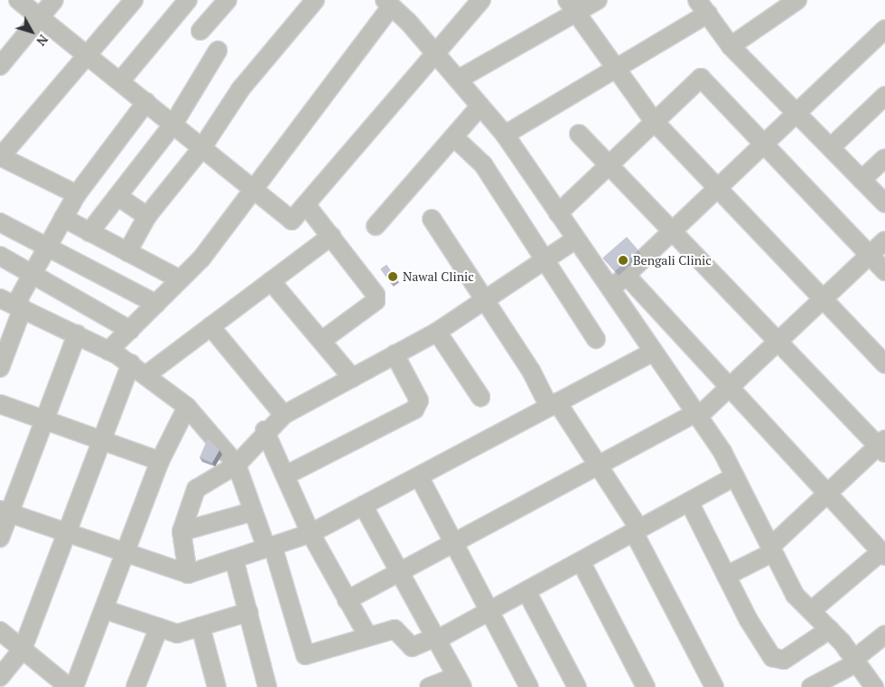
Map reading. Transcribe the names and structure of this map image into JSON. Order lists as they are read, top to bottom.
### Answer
{
  "places": ["Bengali Clinic", "Nawal Clinic"],
  "north": "bottom right"
}
